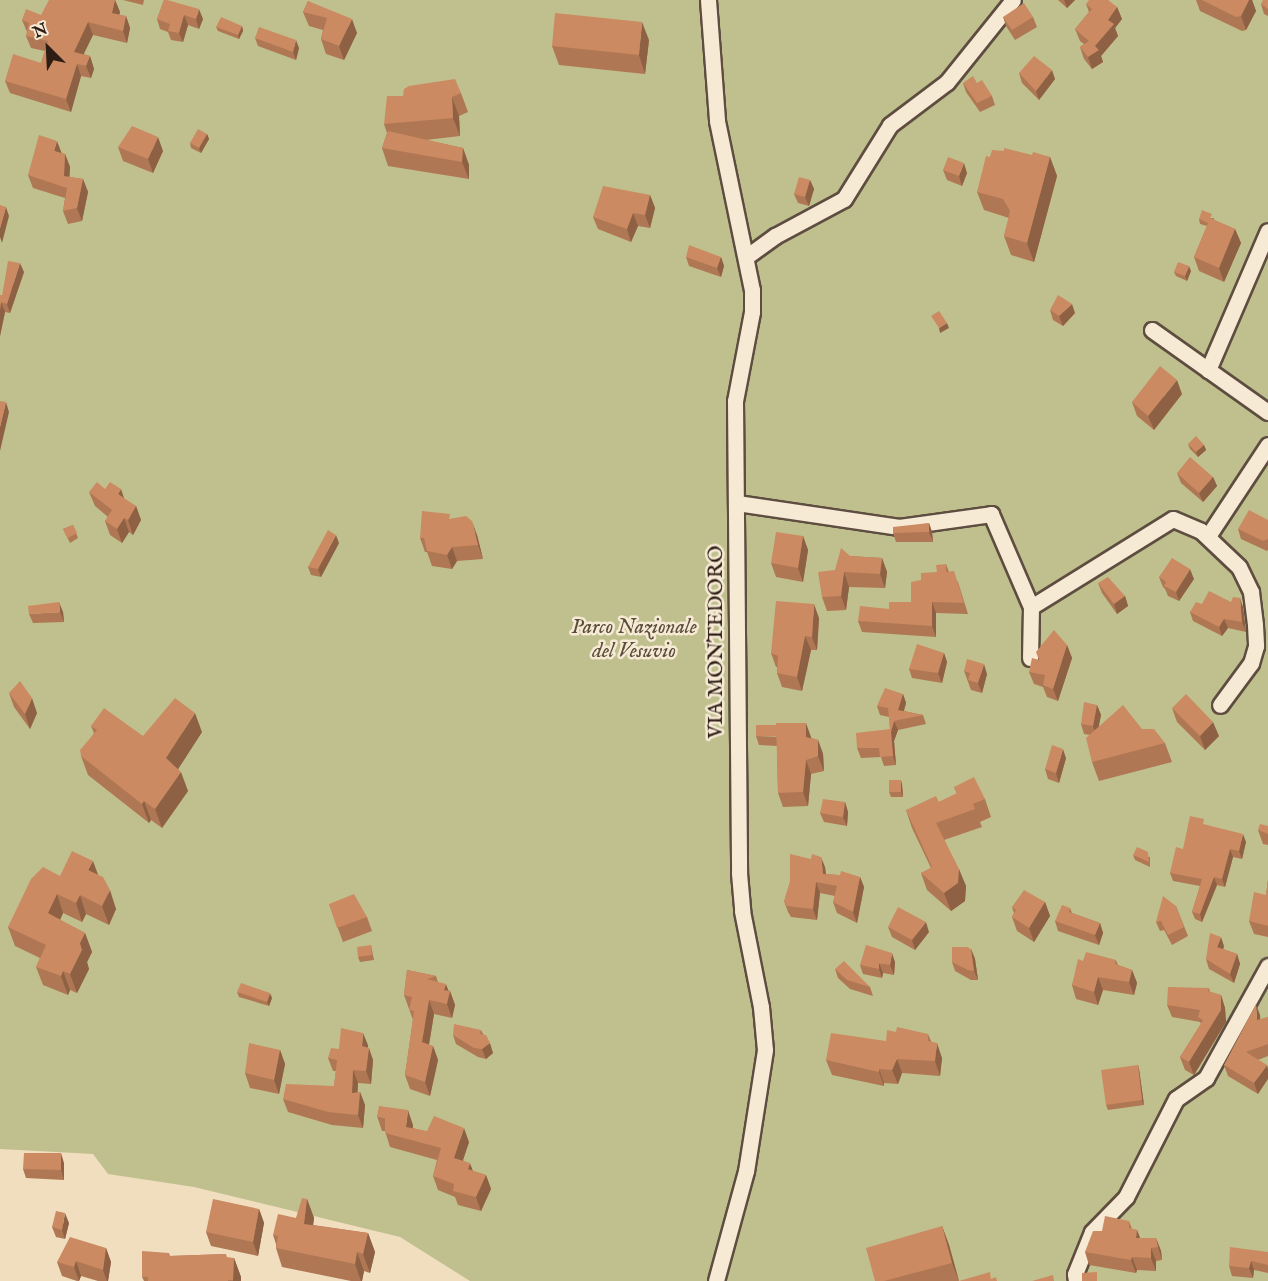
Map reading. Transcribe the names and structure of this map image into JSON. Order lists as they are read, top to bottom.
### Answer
{
  "streets": {
    "street": ["VIA MONTEDORO"]
  },
  "parks": ["Parco Nazionale del Vesuvio"],
  "north": "top left"
}
